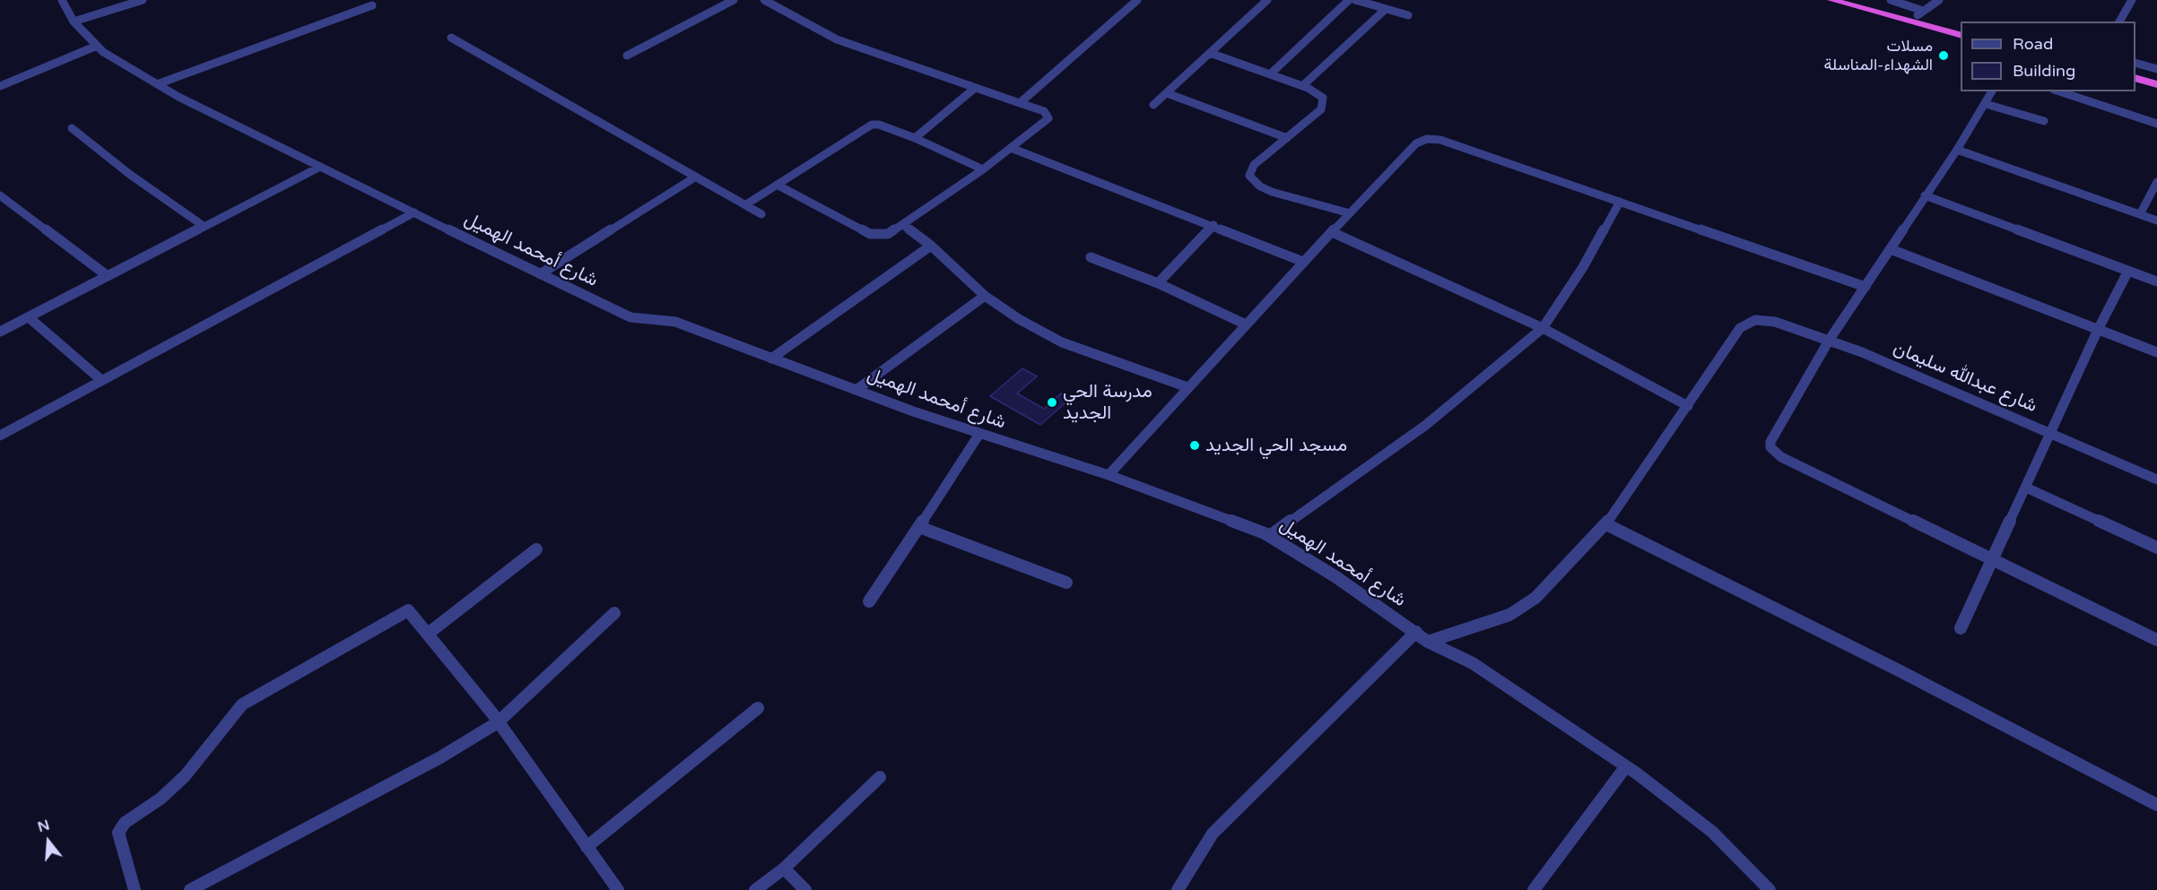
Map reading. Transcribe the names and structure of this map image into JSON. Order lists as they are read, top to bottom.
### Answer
{
  "streets": {
    "street": ["شارع أمحمد الهميل", "شارع عبدالله سليمان"]
  },
  "places": ["مسلات الشهداء-المناسلة", "مدرسة الحي الجديد", "مسجد الحي الجديد"],
  "legend": ["Road", "Building"],
  "north": "top"
}
